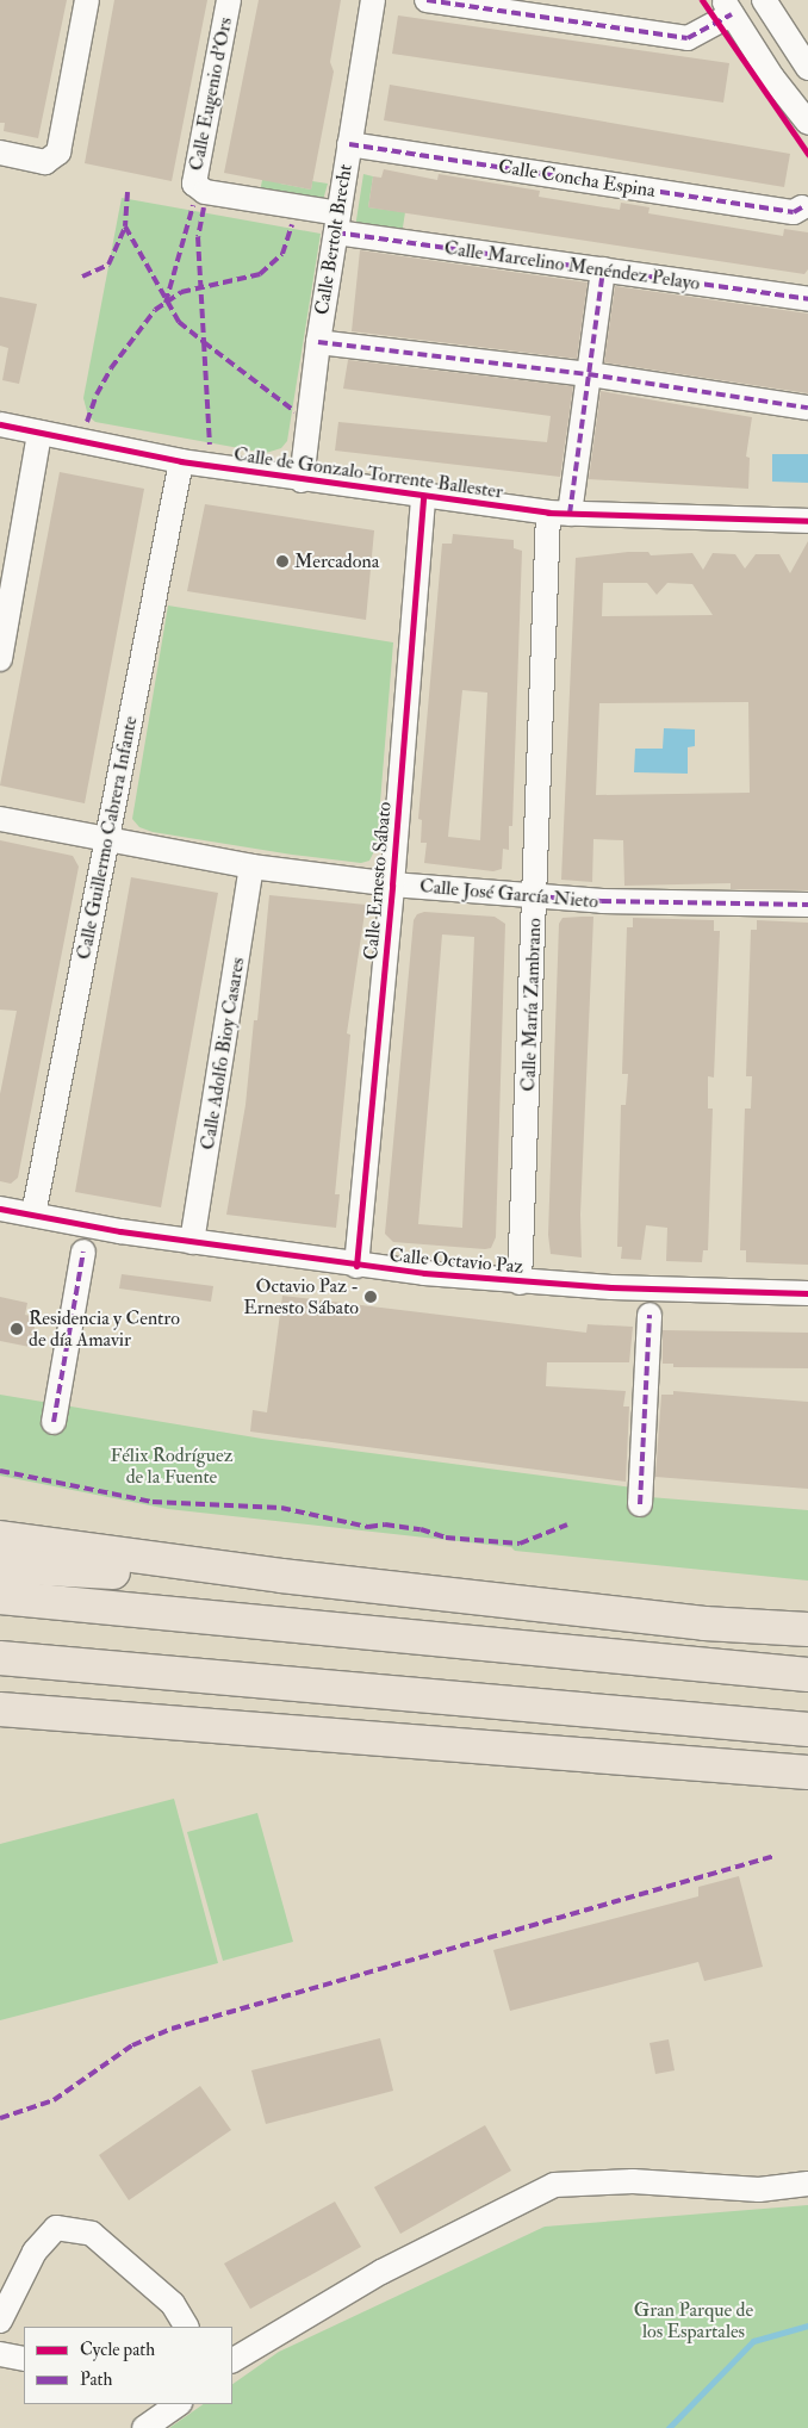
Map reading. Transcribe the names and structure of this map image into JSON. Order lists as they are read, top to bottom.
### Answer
{
  "streets": {
    "street": [
      "Calle Eugenio d'Ors",
      "Calle Concha Espina",
      "Calle Bertolt Brecht",
      "Calle Marcelino Menéndez Pelayo",
      "Calle de Gonzalo Torrente Ballester",
      "Calle Guillermo Cabrera Infante",
      "Calle Ernesto Sábato",
      "Calle José García Nieto",
      "Calle María Zambrano",
      "Calle Adolfo Bioy Casares",
      "Calle Octavio Paz"
    ]
  },
  "crossings": [
    ["Calle Eugenio d'Ors", "Calle Bertolt Brecht"],
    ["Calle Eugenio d'Ors", "Calle Marcelino Menéndez Pelayo"],
    ["Calle Concha Espina", "Calle Bertolt Brecht"],
    ["Calle Bertolt Brecht", "Calle Marcelino Menéndez Pelayo"],
    ["Calle Bertolt Brecht", "Calle de Gonzalo Torrente Ballester"],
    ["Calle Marcelino Menéndez Pelayo", "Calle María Zambrano"],
    ["Calle de Gonzalo Torrente Ballester", "Calle Guillermo Cabrera Infante"],
    ["Calle de Gonzalo Torrente Ballester", "Calle Ernesto Sábato"],
    ["Calle de Gonzalo Torrente Ballester", "Calle María Zambrano"],
    ["Calle Guillermo Cabrera Infante", "Calle José García Nieto"],
    ["Calle Guillermo Cabrera Infante", "Calle Octavio Paz"],
    ["Calle Ernesto Sábato", "Calle José García Nieto"],
    ["Calle Ernesto Sábato", "Calle Octavio Paz"],
    ["Calle José García Nieto", "Calle María Zambrano"],
    ["Calle José García Nieto", "Calle Adolfo Bioy Casares"],
    ["Calle María Zambrano", "Calle Octavio Paz"],
    ["Calle Adolfo Bioy Casares", "Calle Octavio Paz"]
  ],
  "parks": ["Félix Rodríguez de la Fuente", "Gran Parque de los Espartales"],
  "places": ["Mercadona", "Octavio Paz - Ernesto Sábato", "Residencia y Centro de día Amavir"],
  "legend": ["Cycle path", "Path"]
}
